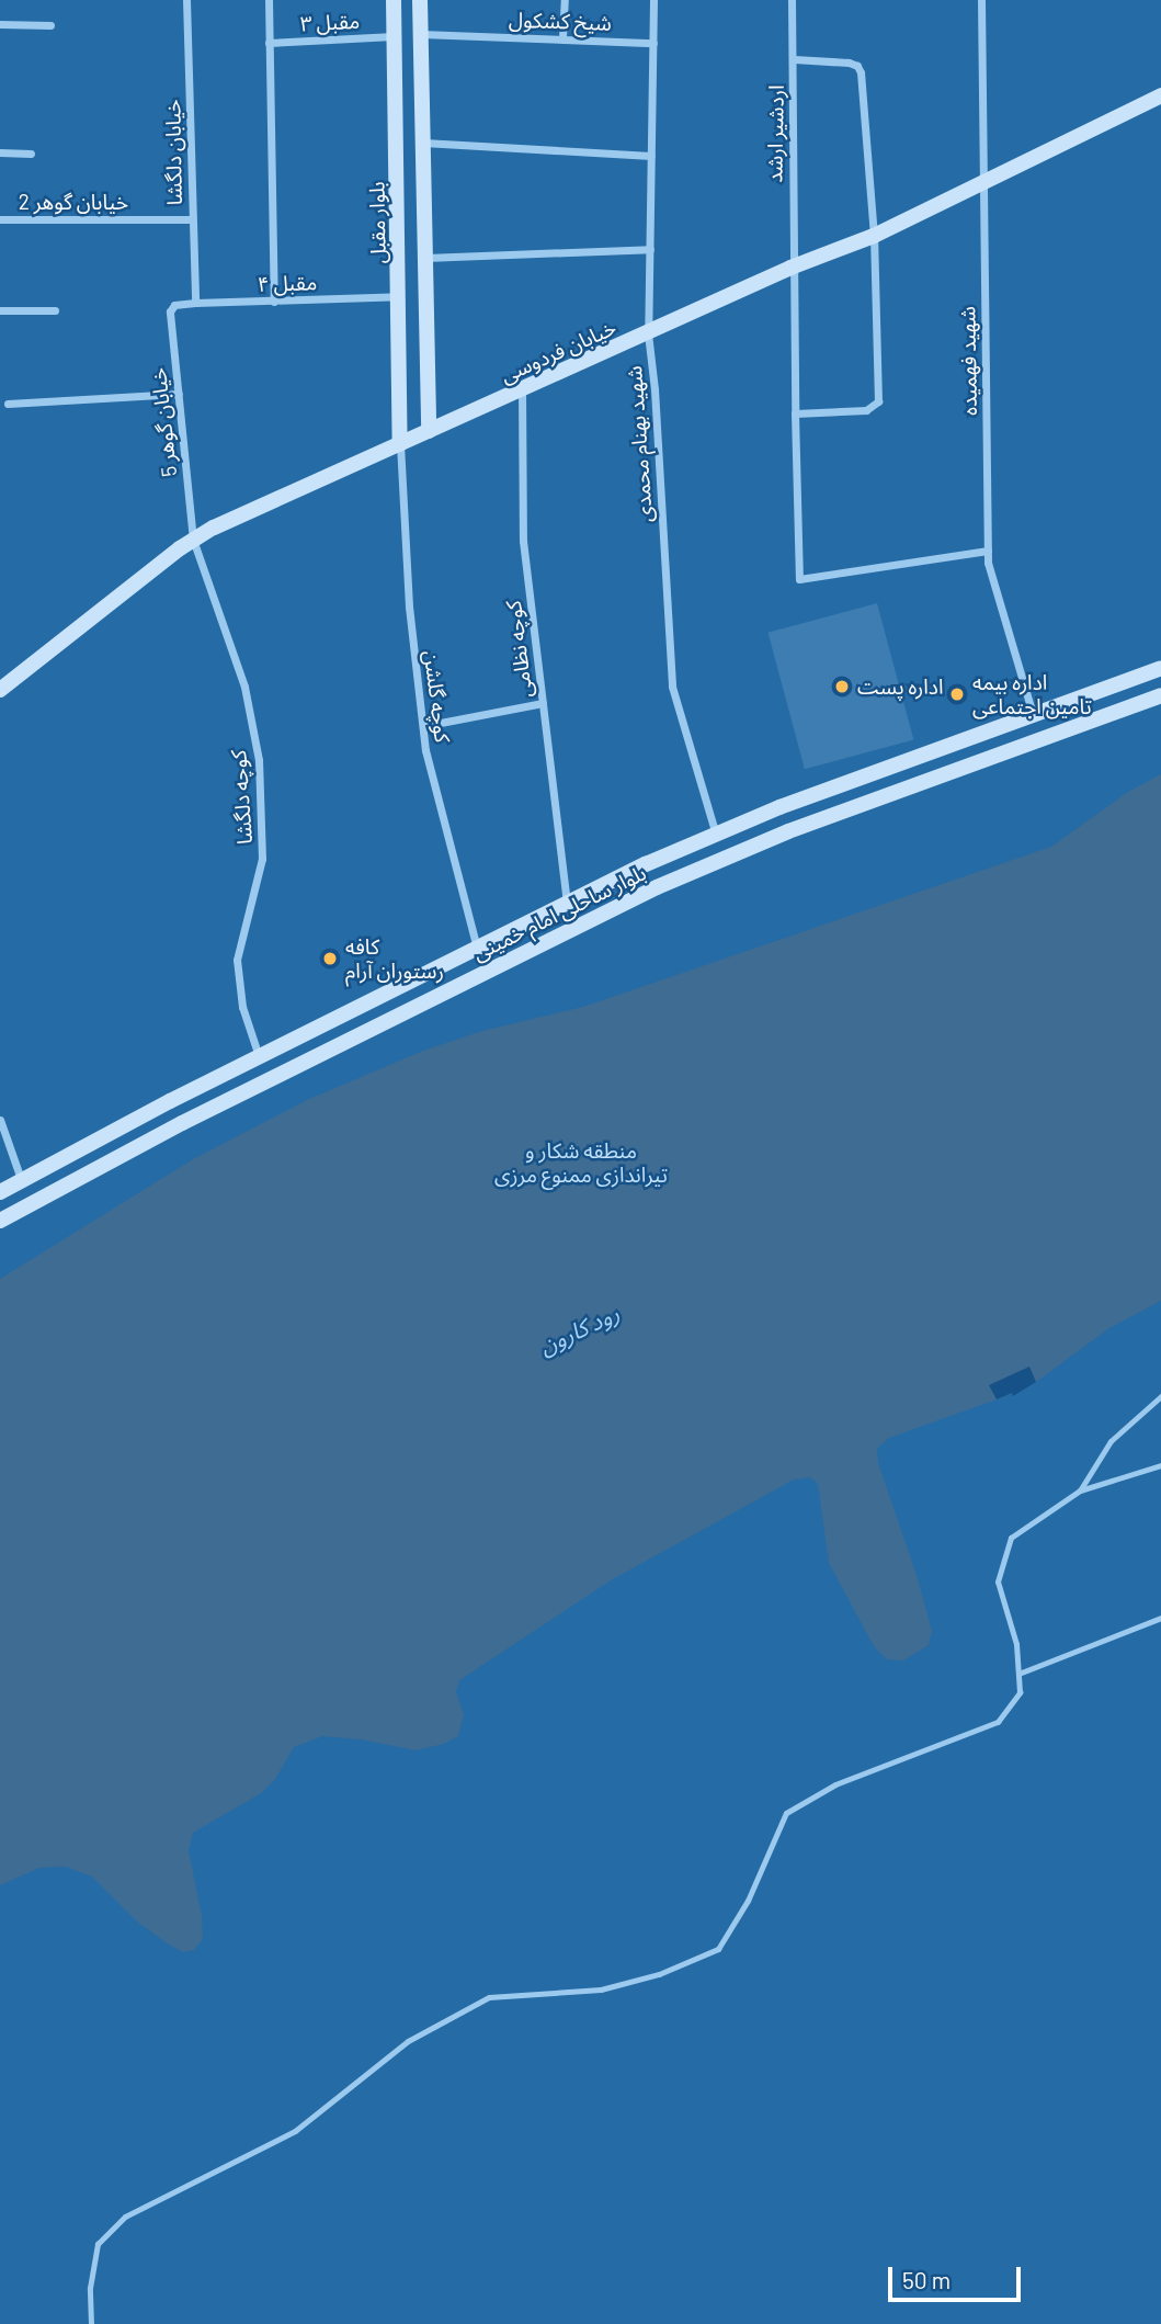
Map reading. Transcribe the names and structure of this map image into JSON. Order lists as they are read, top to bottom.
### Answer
{
  "streets": {
    "main road": ["بلوار مقبل", "خیابان فردوسی", "بلوار ساحلی امام خمینی"],
    "street": [
      "شیخ کشکول",
      "مقبل ۳",
      "اردشیر ارشد",
      "خیابان دلگشا",
      "خیابان گوهر 2",
      "مقبل ۴",
      "شهید فهمیده",
      "خیابان گوهر 5",
      "شهید بهنام محمدی",
      "کوچه نظامی",
      "کوچه گلشن",
      "کوچه دلگشا"
    ]
  },
  "crossings": [
    ["شیخ کشکول", "شهید بهنام محمدی"],
    ["مقبل ۳", "بلوار مقبل"],
    ["اردشیر ارشد", "خیابان فردوسی"],
    ["اردشیر ارشد", "شهید فهمیده"],
    ["خیابان دلگشا", "خیابان گوهر 2"],
    ["خیابان دلگشا", "مقبل ۴"],
    ["بلوار مقبل", "مقبل ۴"],
    ["بلوار مقبل", "خیابان فردوسی"],
    ["بلوار مقبل", "کوچه گلشن"],
    ["مقبل ۴", "خیابان گوهر 5"],
    ["خیابان فردوسی", "شهید فهمیده"],
    ["خیابان فردوسی", "خیابان گوهر 5"],
    ["خیابان فردوسی", "شهید بهنام محمدی"],
    ["خیابان فردوسی", "کوچه نظامی"],
    ["خیابان فردوسی", "کوچه گلشن"],
    ["خیابان فردوسی", "کوچه دلگشا"],
    ["شهید فهمیده", "بلوار ساحلی امام خمینی"],
    ["خیابان گوهر 5", "کوچه دلگشا"],
    ["شهید بهنام محمدی", "بلوار ساحلی امام خمینی"],
    ["کوچه نظامی", "بلوار ساحلی امام خمینی"],
    ["کوچه گلشن", "بلوار ساحلی امام خمینی"],
    ["کوچه دلگشا", "بلوار ساحلی امام خمینی"]
  ],
  "water": ["رود کارون"],
  "parks": ["منطقه شکار و تیراندازی ممنوع مرزی"],
  "places": ["اداره پست", "اداره بیمه تامین اجتماعی", "کافه رستوران آرام"],
  "scale_bar": "50 m"
}
